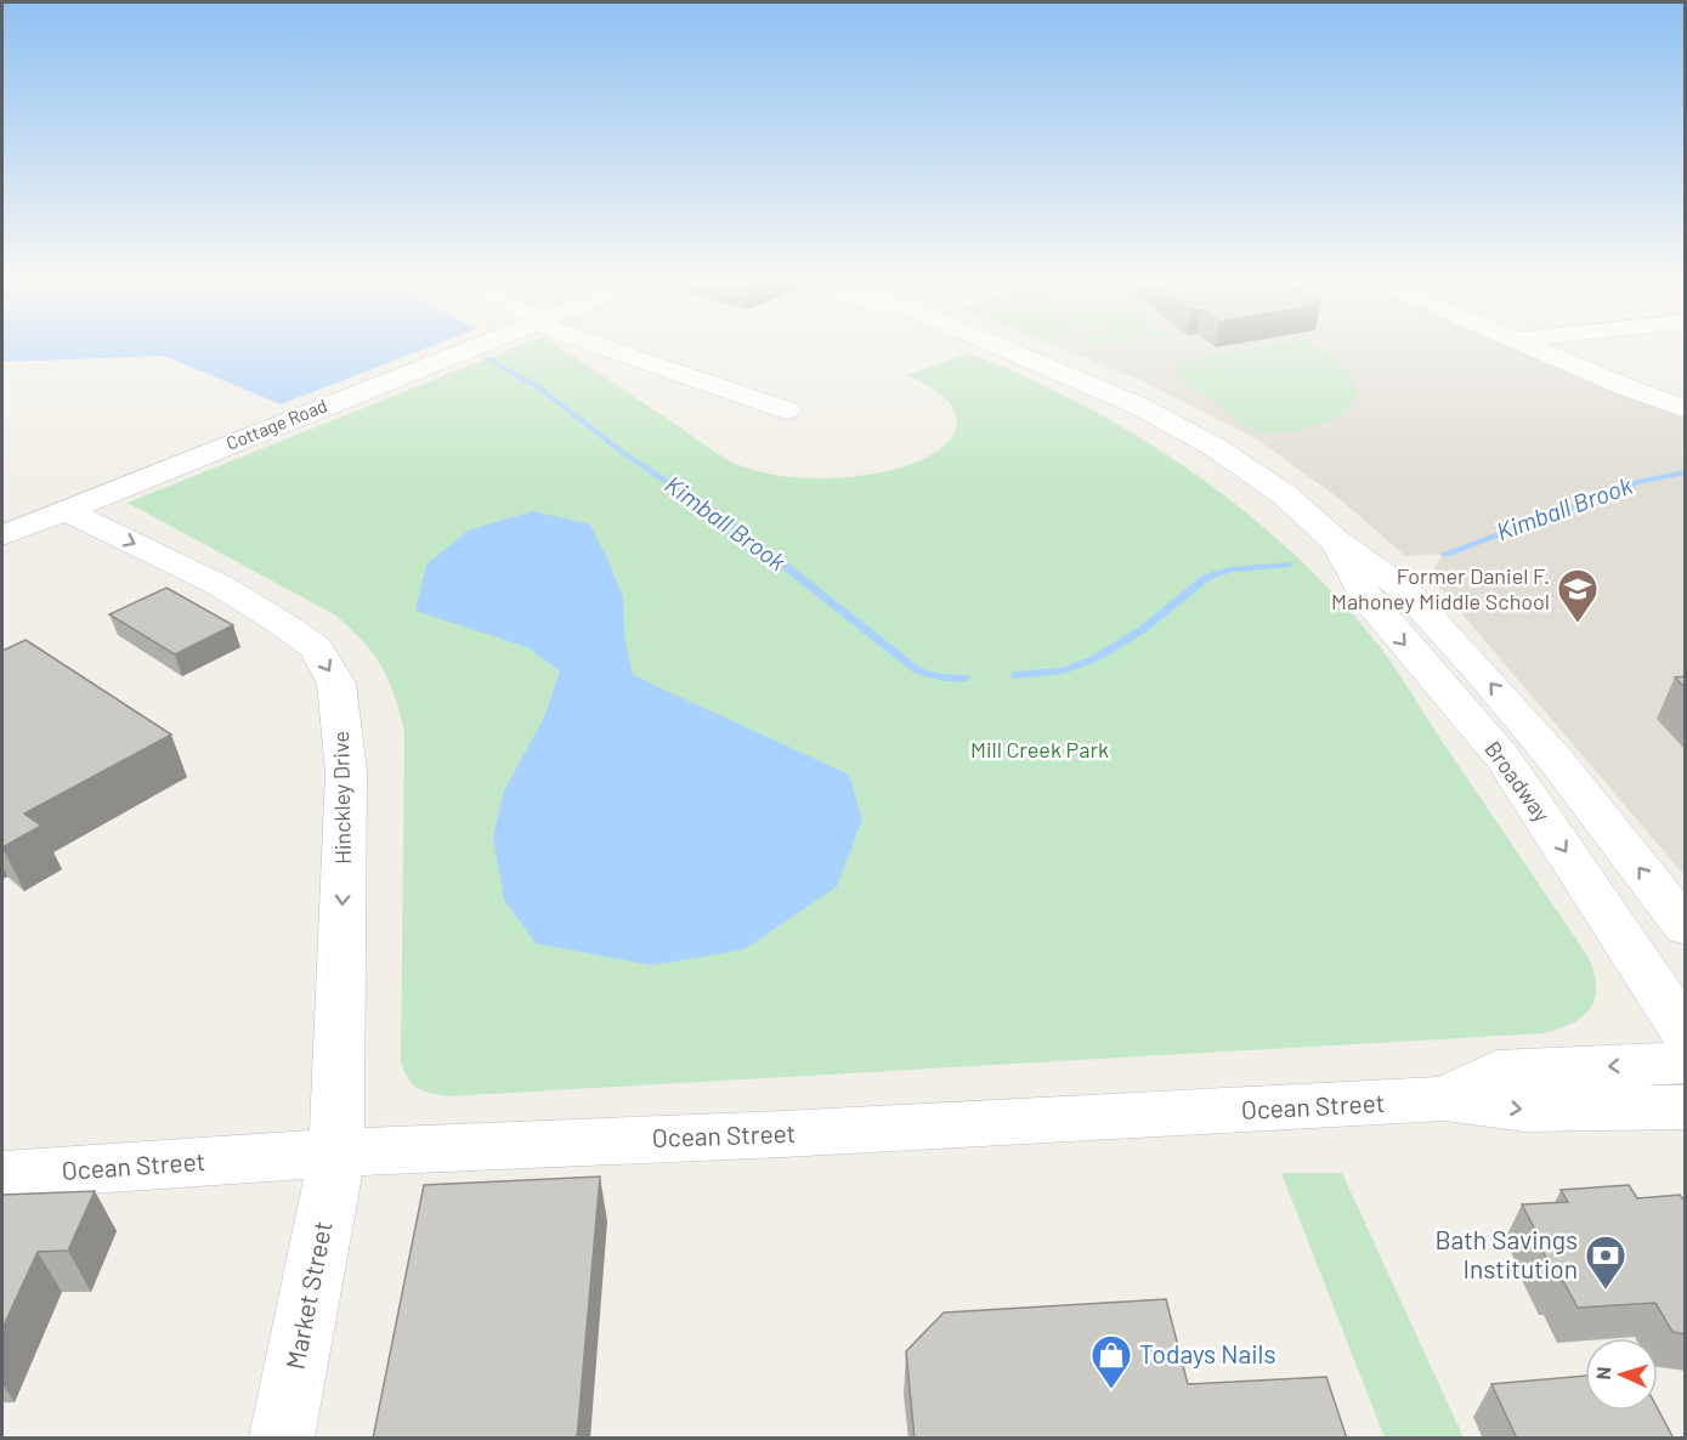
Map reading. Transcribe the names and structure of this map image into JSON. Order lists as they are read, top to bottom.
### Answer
{
  "streets": {
    "street": [
      "Cottage Road",
      "Broadway",
      "Hinckley Drive",
      "Ocean Street",
      "Market Street"
    ]
  },
  "crossings": [
    ["Cottage Road", "Hinckley Drive"],
    ["Hinckley Drive", "Ocean Street"],
    ["Hinckley Drive", "Market Street"],
    ["Ocean Street", "Market Street"]
  ],
  "one_way": ["Hinckley Drive"],
  "water": ["Kimball Brook"],
  "parks": ["Mill Creek Park"],
  "places": {
    "school or university": ["Former Daniel F. Mahoney Middle School"],
    "bank": ["Bath Savings Institution"],
    "shop": ["Todays Nails"]
  },
  "north": "left"
}
